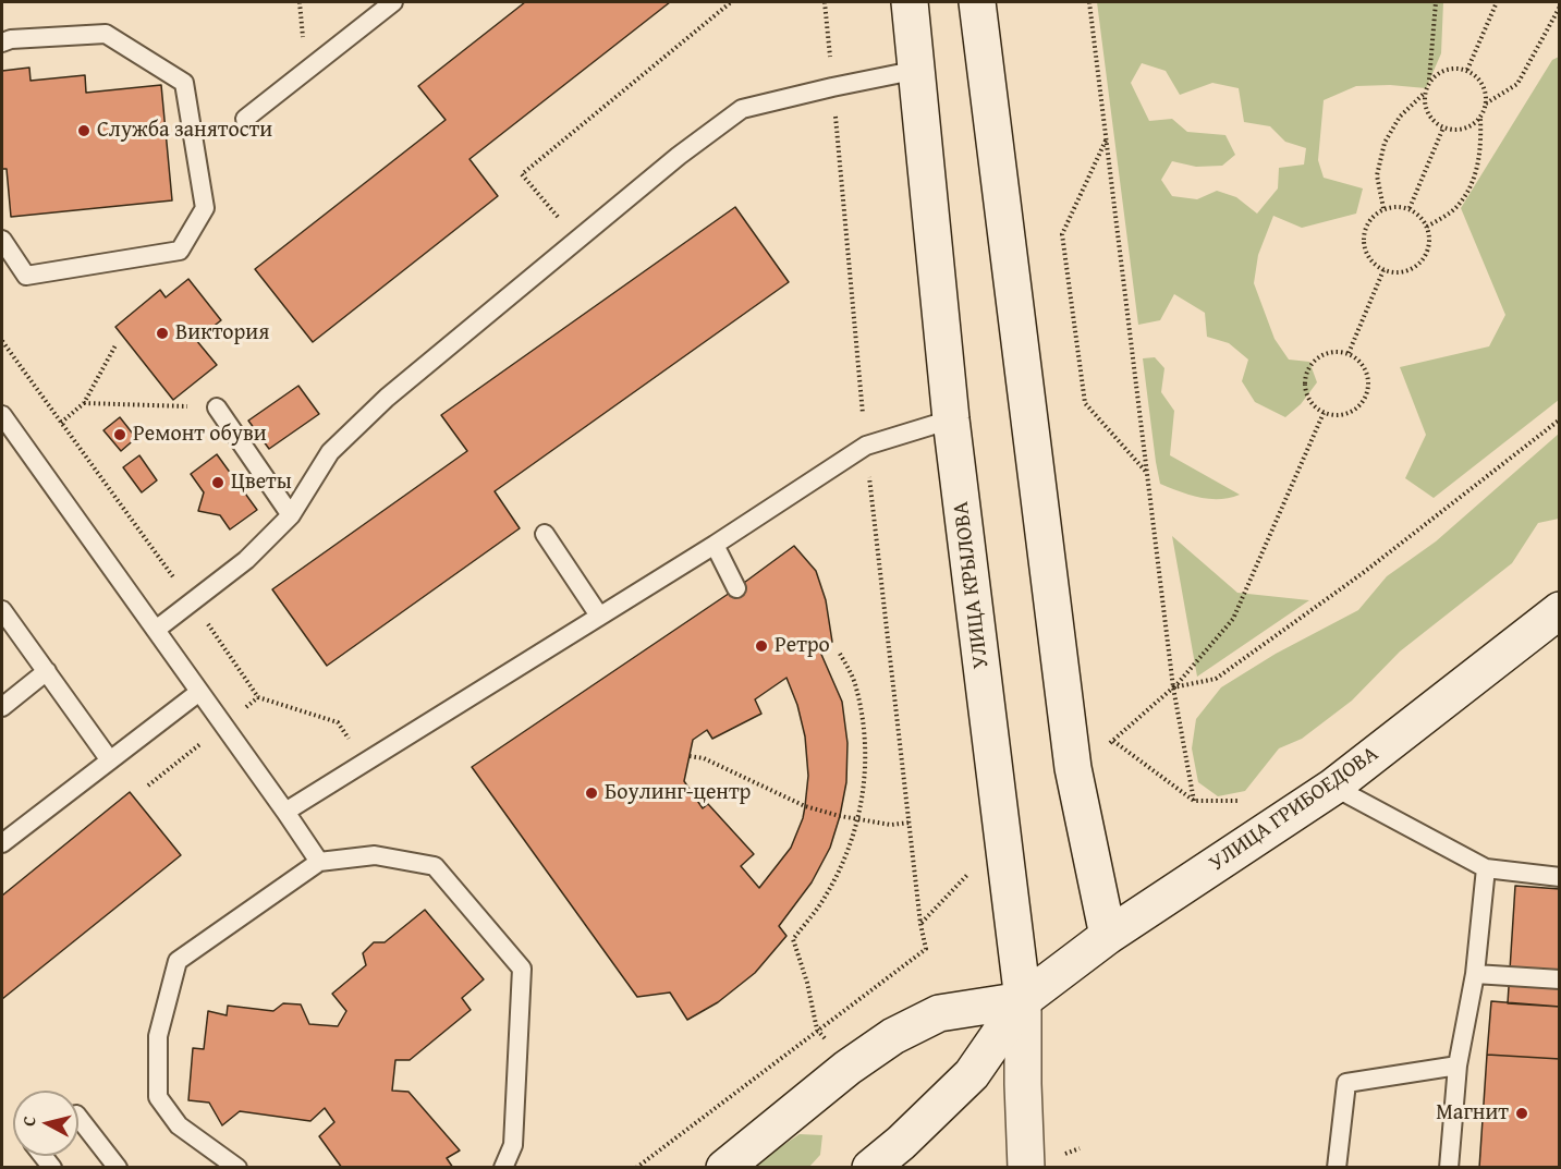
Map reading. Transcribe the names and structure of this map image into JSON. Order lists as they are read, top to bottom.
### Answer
{
  "streets": {
    "main road": ["УЛИЦА КРЫЛОВА", "УЛИЦА ГРИБОЕДОВА"]
  },
  "crossings": [
    ["УЛИЦА КРЫЛОВА", "УЛИЦА ГРИБОЕДОВА"]
  ],
  "places": [
    "Служба занятости",
    "Виктория",
    "Ремонт обуви",
    "Цветы",
    "Ретро",
    "Боулинг-центр",
    "Магнит"
  ],
  "north": "left"
}
